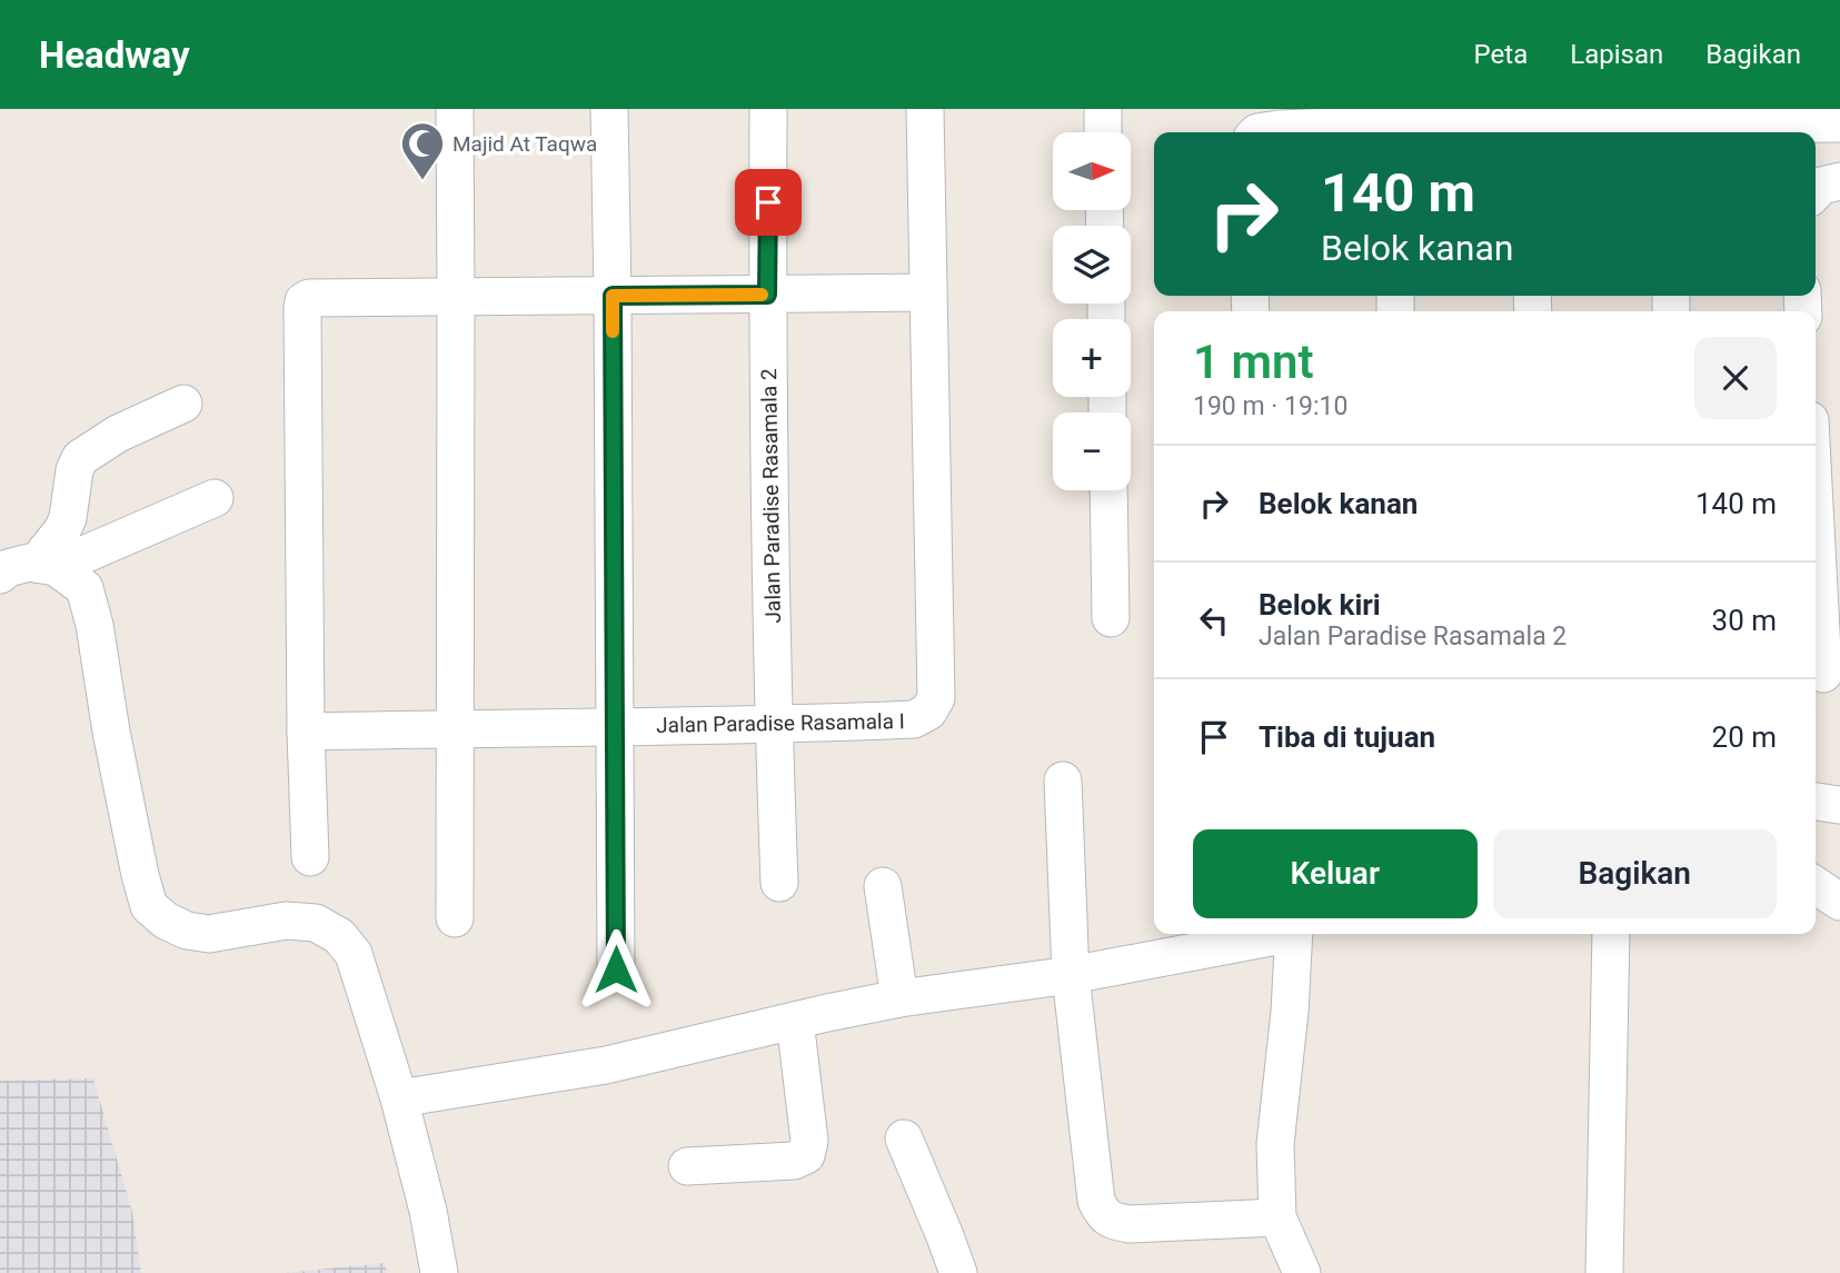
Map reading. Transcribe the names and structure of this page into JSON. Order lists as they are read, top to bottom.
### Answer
{
  "streets": {
    "street": ["Jalan Paradise Rasamala 2", "Jalan Paradise Rasamala I"]
  },
  "crossings": [
    ["Jalan Paradise Rasamala 2", "Jalan Paradise Rasamala I"]
  ],
  "places": {
    "mosque": ["Majid At Taqwa"]
  },
  "north": "right",
  "page": {
    "header": "Headway",
    "nav": ["Peta", "Lapisan", "Bagikan"],
    "map_buttons": ["+", "−"],
    "turn": ["140 m", "Belok kanan"],
    "heading": ["1 mnt", "190 m · 19:10"],
    "list": [
      {
        "name": "Belok kanan",
        "value": "140 m"
      },
      {
        "name": "Belok kiri",
        "note": "Jalan Paradise Rasamala 2",
        "value": "30 m"
      },
      {
        "name": "Tiba di tujuan",
        "value": "20 m"
      }
    ],
    "buttons": ["Keluar", "Bagikan"]
  }
}
